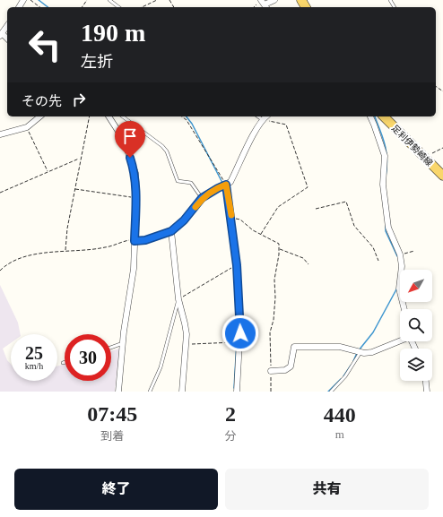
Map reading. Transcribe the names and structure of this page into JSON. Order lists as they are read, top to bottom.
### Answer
{
  "streets": {
    "main road": ["足利伊勢崎線"]
  },
  "north": "bottom left",
  "page": {
    "turn": ["190 m", "左折"],
    "then": "その先",
    "speed": "25 km/h",
    "limit": "30",
    "eta": [
      "07:45",
      "到着",
      "2",
      "分",
      "440",
      "m"
    ],
    "buttons": ["終了", "共有"]
  }
}
